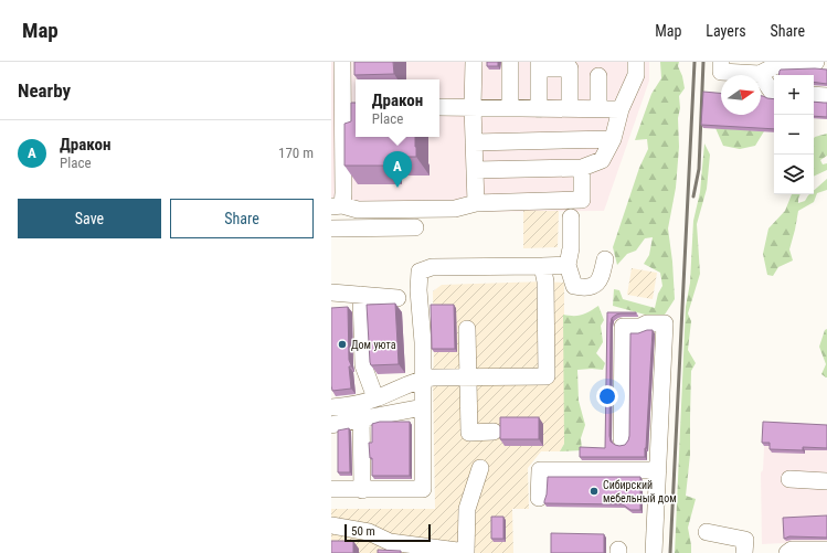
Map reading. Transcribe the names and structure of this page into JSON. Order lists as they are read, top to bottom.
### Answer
{
  "places": ["Дом уюта", "Сибирский мебельный дом"],
  "scale_bar": "50 m",
  "north": "right",
  "page": {
    "header": "Map",
    "nav": ["Map", "Layers", "Share"],
    "heading": "Nearby",
    "map_buttons": ["+", "−"],
    "popup": ["Дракон", "Place"],
    "list": [
      {
        "mark": "A",
        "name": "Дракон",
        "note": "Place",
        "value": "170 m"
      }
    ],
    "pins": "A",
    "buttons": ["Save", "Share"],
    "scale": "50 m"
  }
}
